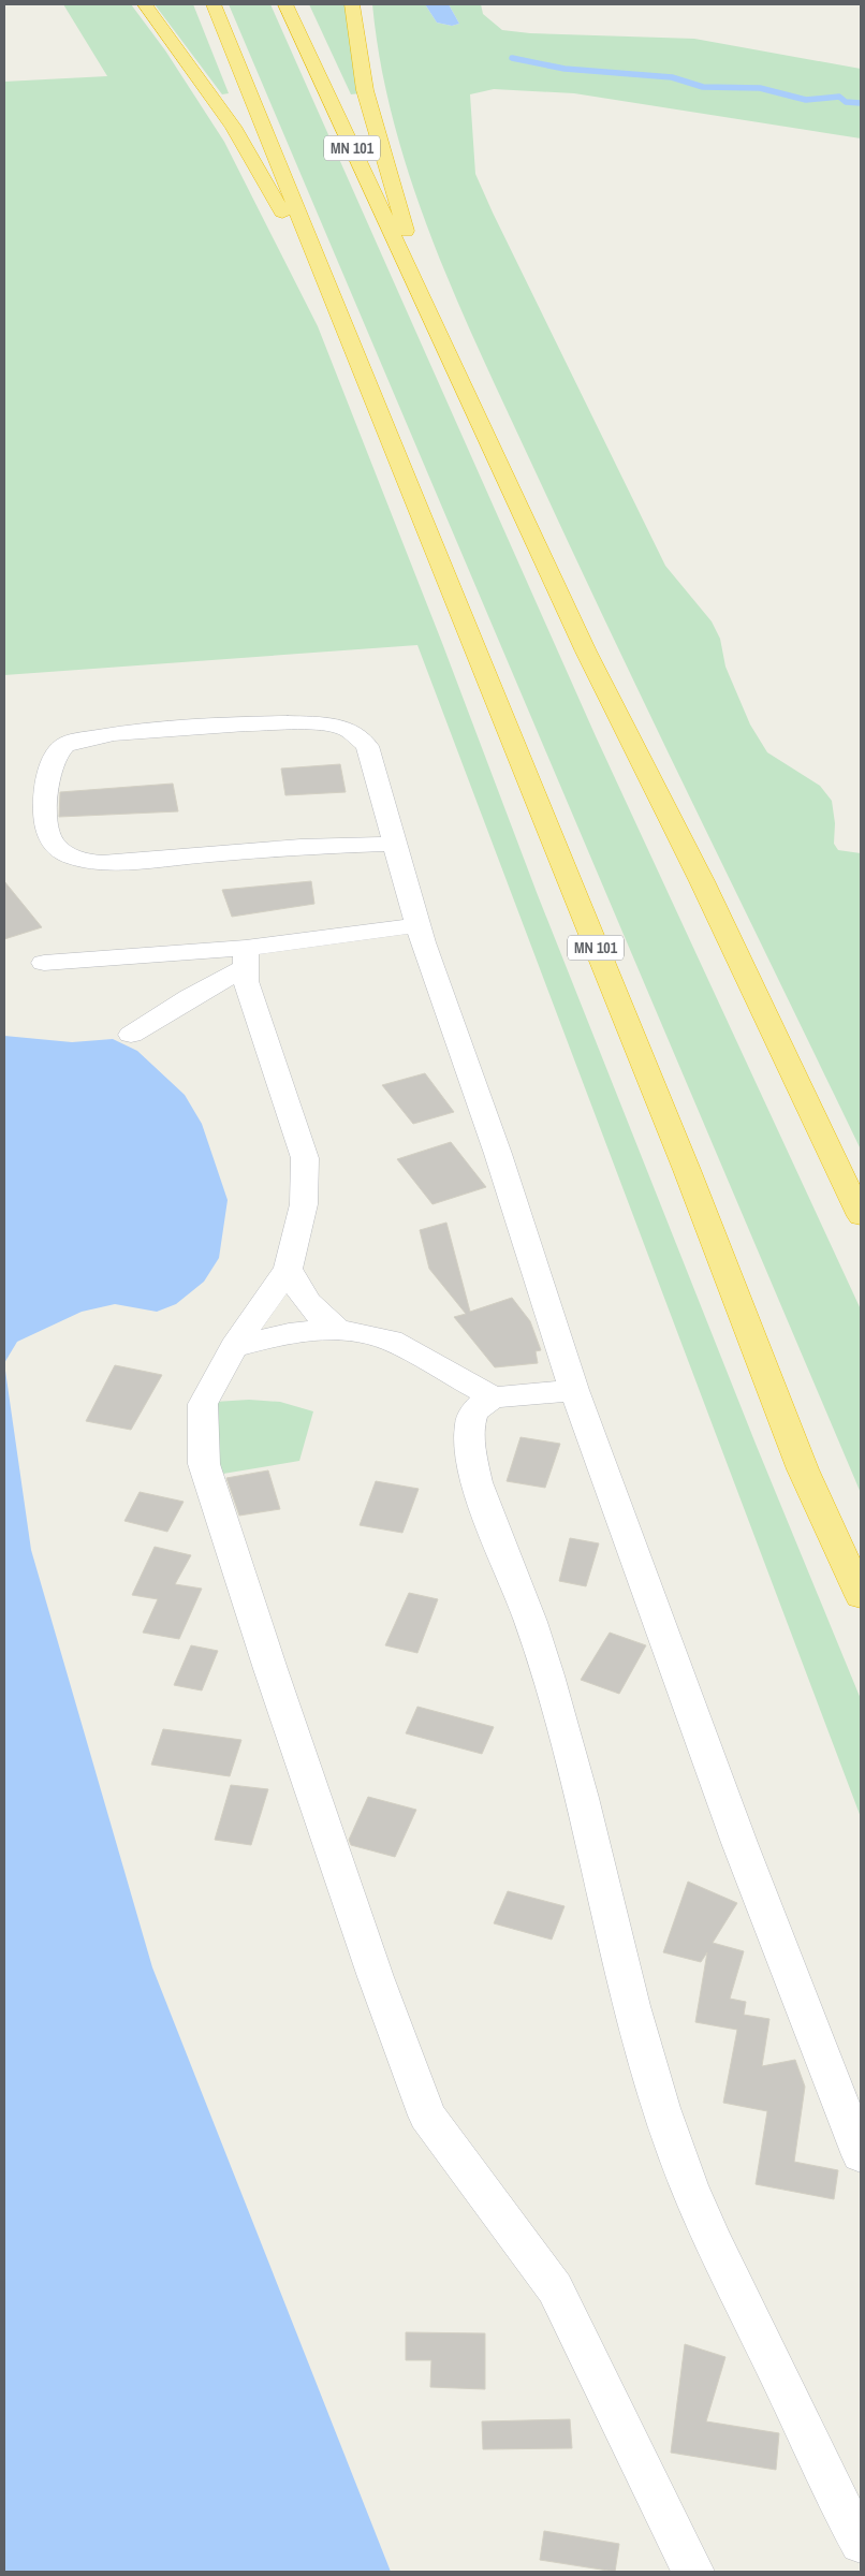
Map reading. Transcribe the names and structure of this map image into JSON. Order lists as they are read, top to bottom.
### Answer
{
  "streets": {
    "highway": ["MN 101"]
  }
}
